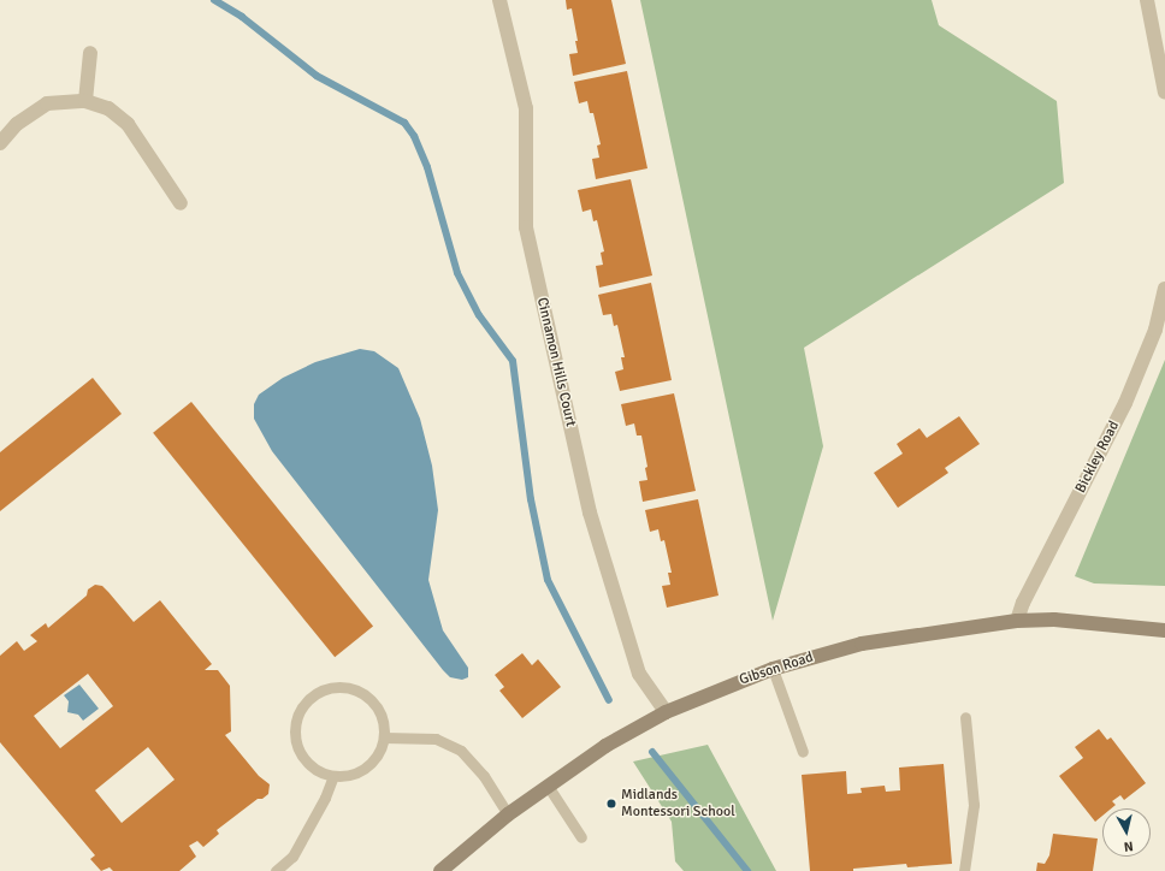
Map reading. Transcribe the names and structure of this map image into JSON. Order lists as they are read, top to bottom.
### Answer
{
  "streets": {
    "street": ["Cinnamon Hills Court", "Bickley Road", "Gibson Road"]
  },
  "crossings": [
    ["Cinnamon Hills Court", "Gibson Road"],
    ["Bickley Road", "Gibson Road"]
  ],
  "places": ["Midlands Montessori School"],
  "north": "bottom"
}
